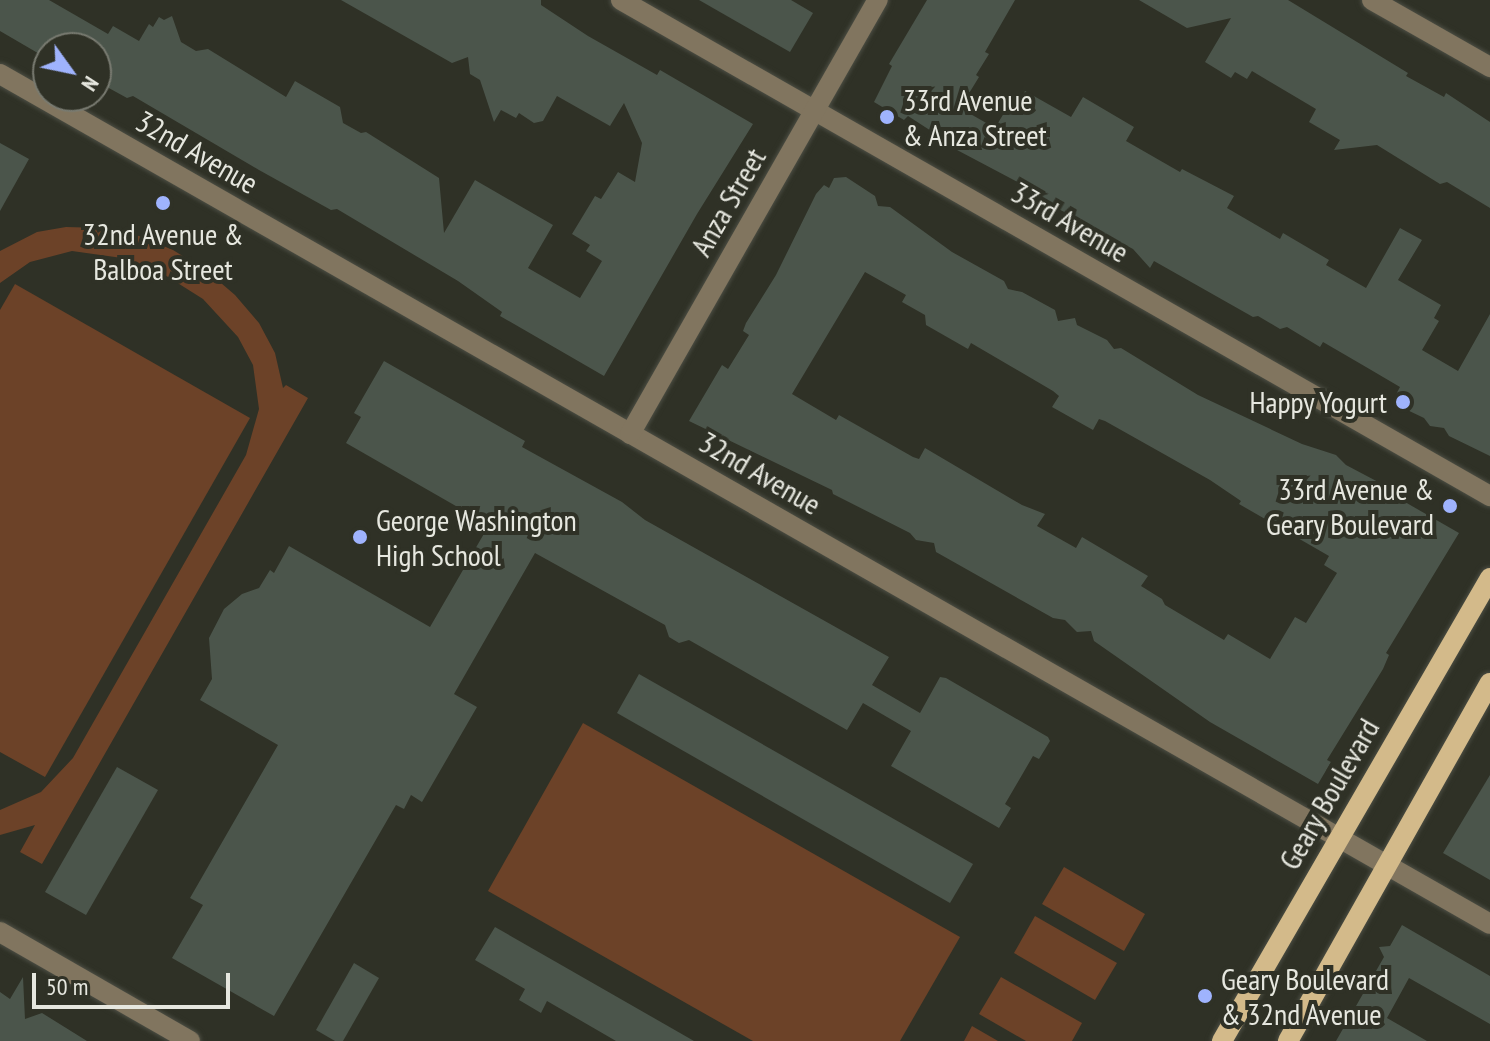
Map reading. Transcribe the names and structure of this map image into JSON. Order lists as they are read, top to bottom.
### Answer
{
  "streets": {
    "main road": ["Geary Boulevard"],
    "street": ["32nd Avenue", "Anza Street", "33rd Avenue"]
  },
  "crossings": [
    ["32nd Avenue", "Anza Street"],
    ["32nd Avenue", "Geary Boulevard"],
    ["Anza Street", "33rd Avenue"]
  ],
  "places": [
    "33rd Avenue & Anza Street",
    "32nd Avenue & Balboa Street",
    "Happy Yogurt",
    "33rd Avenue & Geary Boulevard",
    "George Washington High School",
    "Geary Boulevard & 32nd Avenue"
  ],
  "scale_bar": "50 m",
  "north": "bottom right"
}
